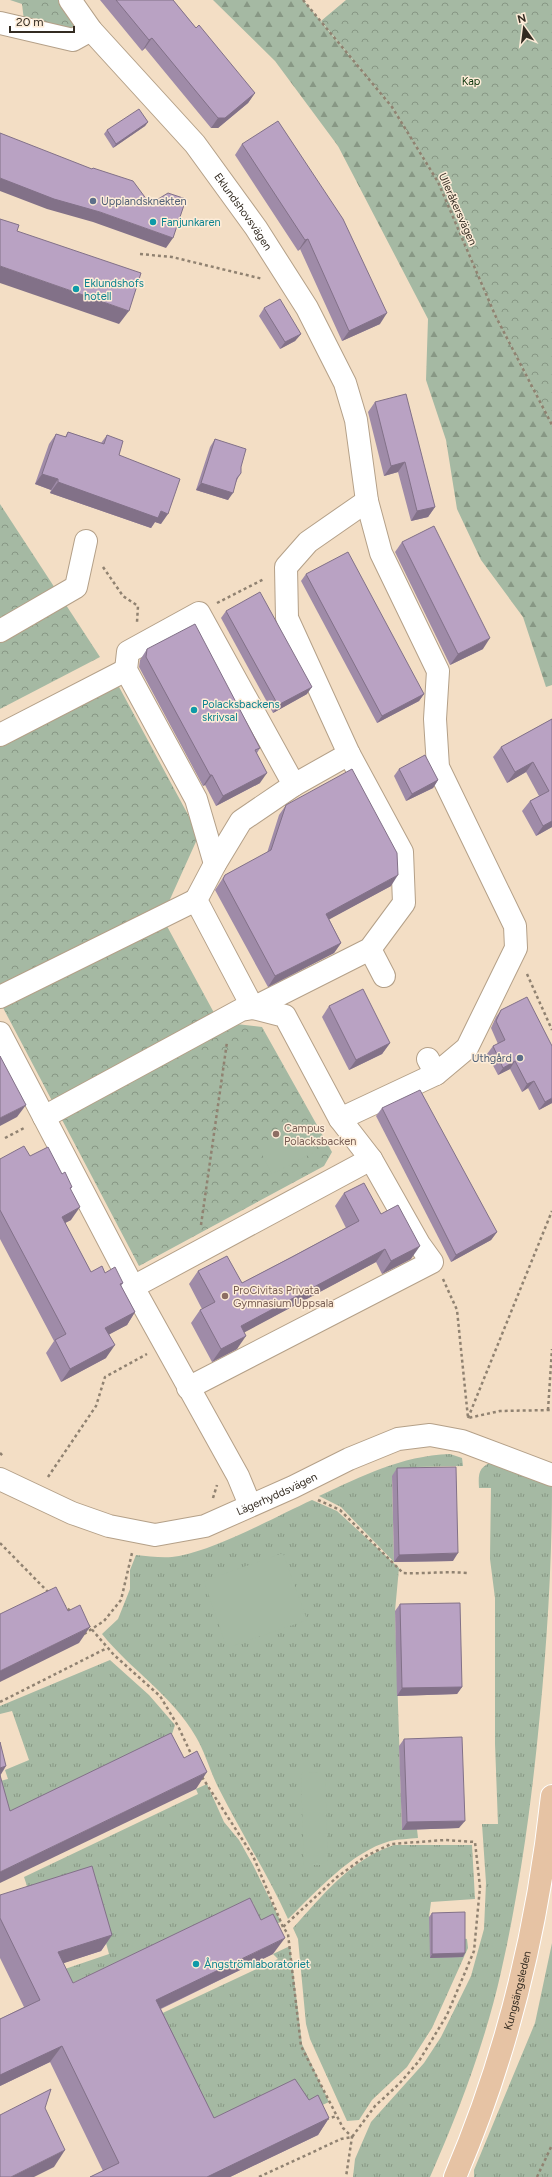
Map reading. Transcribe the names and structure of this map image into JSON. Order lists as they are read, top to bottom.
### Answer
{
  "streets": {
    "main road": ["Kungsängsleden"],
    "street": ["Eklundshovsvägen", "Lägerhyddsvägen"],
    "path": ["Ulleråkersvägen"]
  },
  "parks": ["Kap"],
  "places": [
    "Upplandsknekten",
    "Fanjunkaren",
    "Eklundshofs hotell",
    "Polacksbackens skrivsal",
    "Uthgård",
    "Campus Polacksbacken",
    "ProCivitas Privata Gymnasium Uppsala",
    "Ångströmlaboratoriet"
  ],
  "scale_bar": "20 m",
  "north": "top"
}
